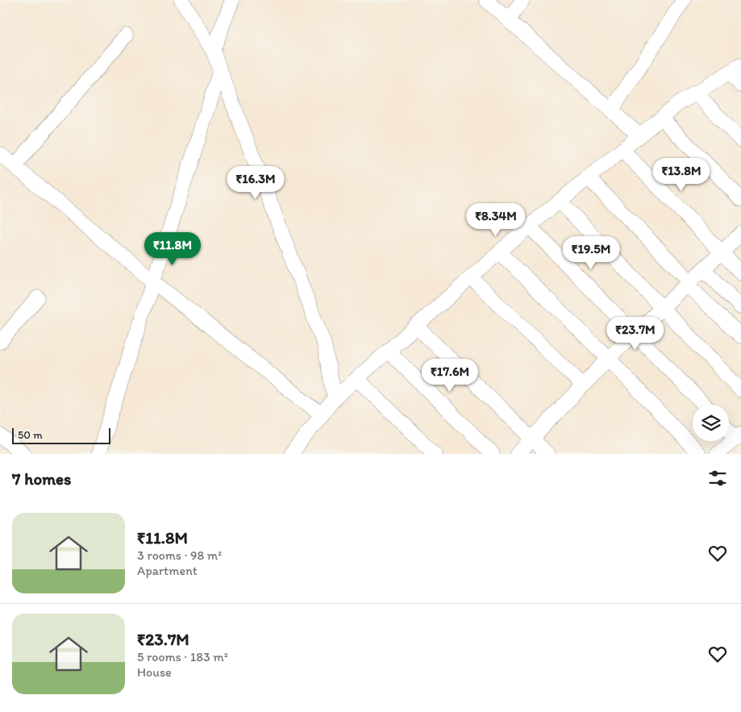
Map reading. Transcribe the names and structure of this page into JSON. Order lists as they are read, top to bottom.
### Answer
{
  "scale_bar": "50 m",
  "page": {
    "price": [
      "₹13.8M",
      "₹16.3M",
      "₹8.34M",
      "₹11.8M",
      "₹19.5M",
      "₹23.7M",
      "₹17.6M"
    ],
    "scale": "50 m",
    "heading": "7 homes",
    "list": [
      {
        "name": "₹11.8M",
        "note": "3 rooms · 98 m² · Apartment"
      },
      {
        "name": "₹23.7M",
        "note": "5 rooms · 183 m² · House"
      }
    ]
  }
}
